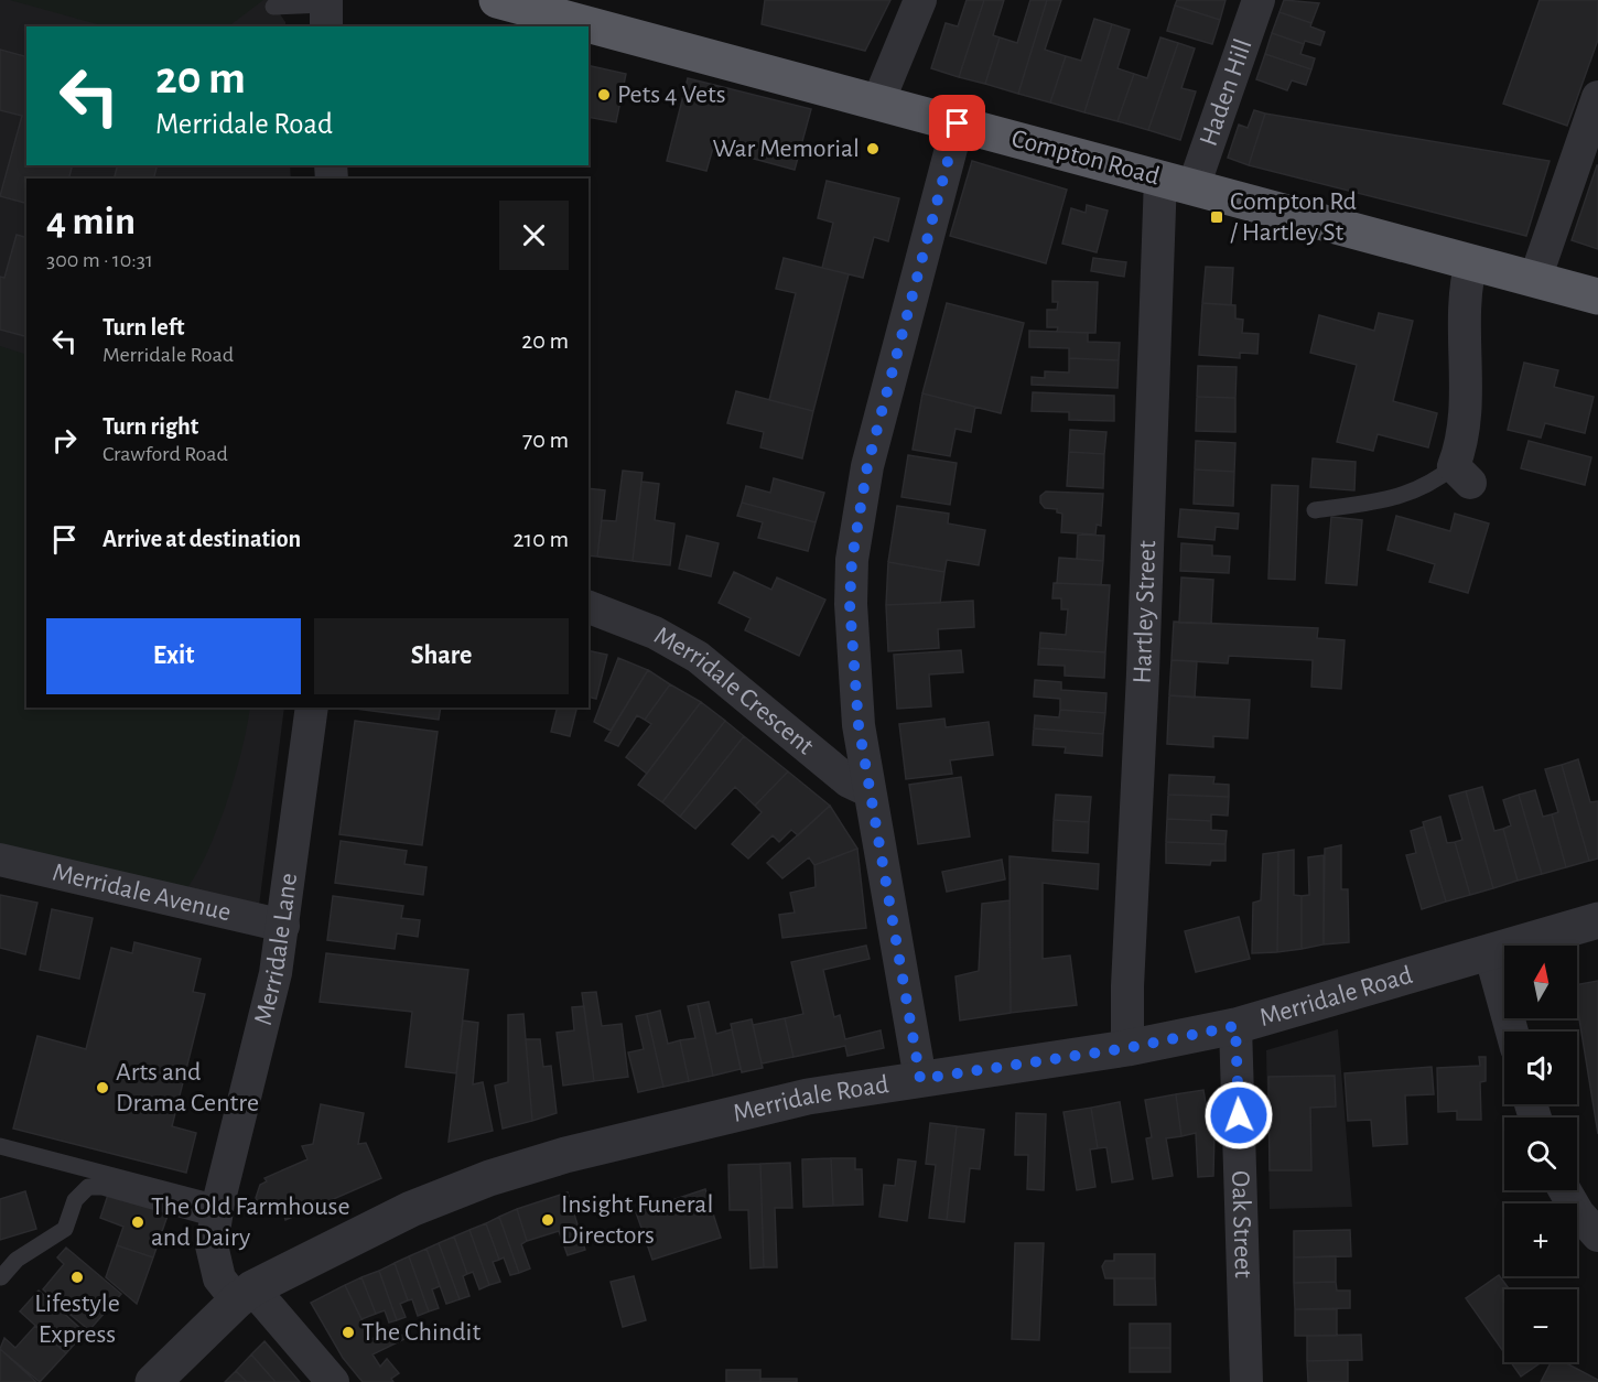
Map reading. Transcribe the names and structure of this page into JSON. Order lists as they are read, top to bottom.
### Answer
{
  "streets": {
    "highway": ["Compton Road"],
    "street": [
      "Haden Hill",
      "Hartley Street",
      "Merridale Crescent",
      "Merridale Avenue",
      "Merridale Lane",
      "Merridale Road",
      "Oak Street"
    ]
  },
  "crossings": [
    ["Haden Hill", "Compton Road"],
    ["Haden Hill", "Hartley Street"],
    ["Compton Road", "Hartley Street"],
    ["Hartley Street", "Merridale Road"],
    ["Merridale Avenue", "Merridale Lane"],
    ["Merridale Lane", "Merridale Road"],
    ["Merridale Road", "Oak Street"]
  ],
  "places": {
    "other": [
      "Pets 4 Vets",
      "War Memorial",
      "Arts and Drama Centre",
      "Insight Funeral Directors",
      "The Old Farmhouse and Dairy",
      "Lifestyle Express",
      "The Chindit"
    ],
    "transit": ["Compton Rd / Hartley St"]
  },
  "north": "top",
  "page": {
    "turn": ["20 m", "Merridale Road"],
    "heading": ["4 min", "300 m · 10:31"],
    "list": [
      {
        "name": "Turn left",
        "note": "Merridale Road",
        "value": "20 m"
      },
      {
        "name": "Turn right",
        "note": "Crawford Road",
        "value": "70 m"
      },
      {
        "name": "Arrive at destination",
        "value": "210 m"
      }
    ],
    "buttons": ["Exit", "Share"],
    "map_buttons": ["+", "−"]
  }
}
